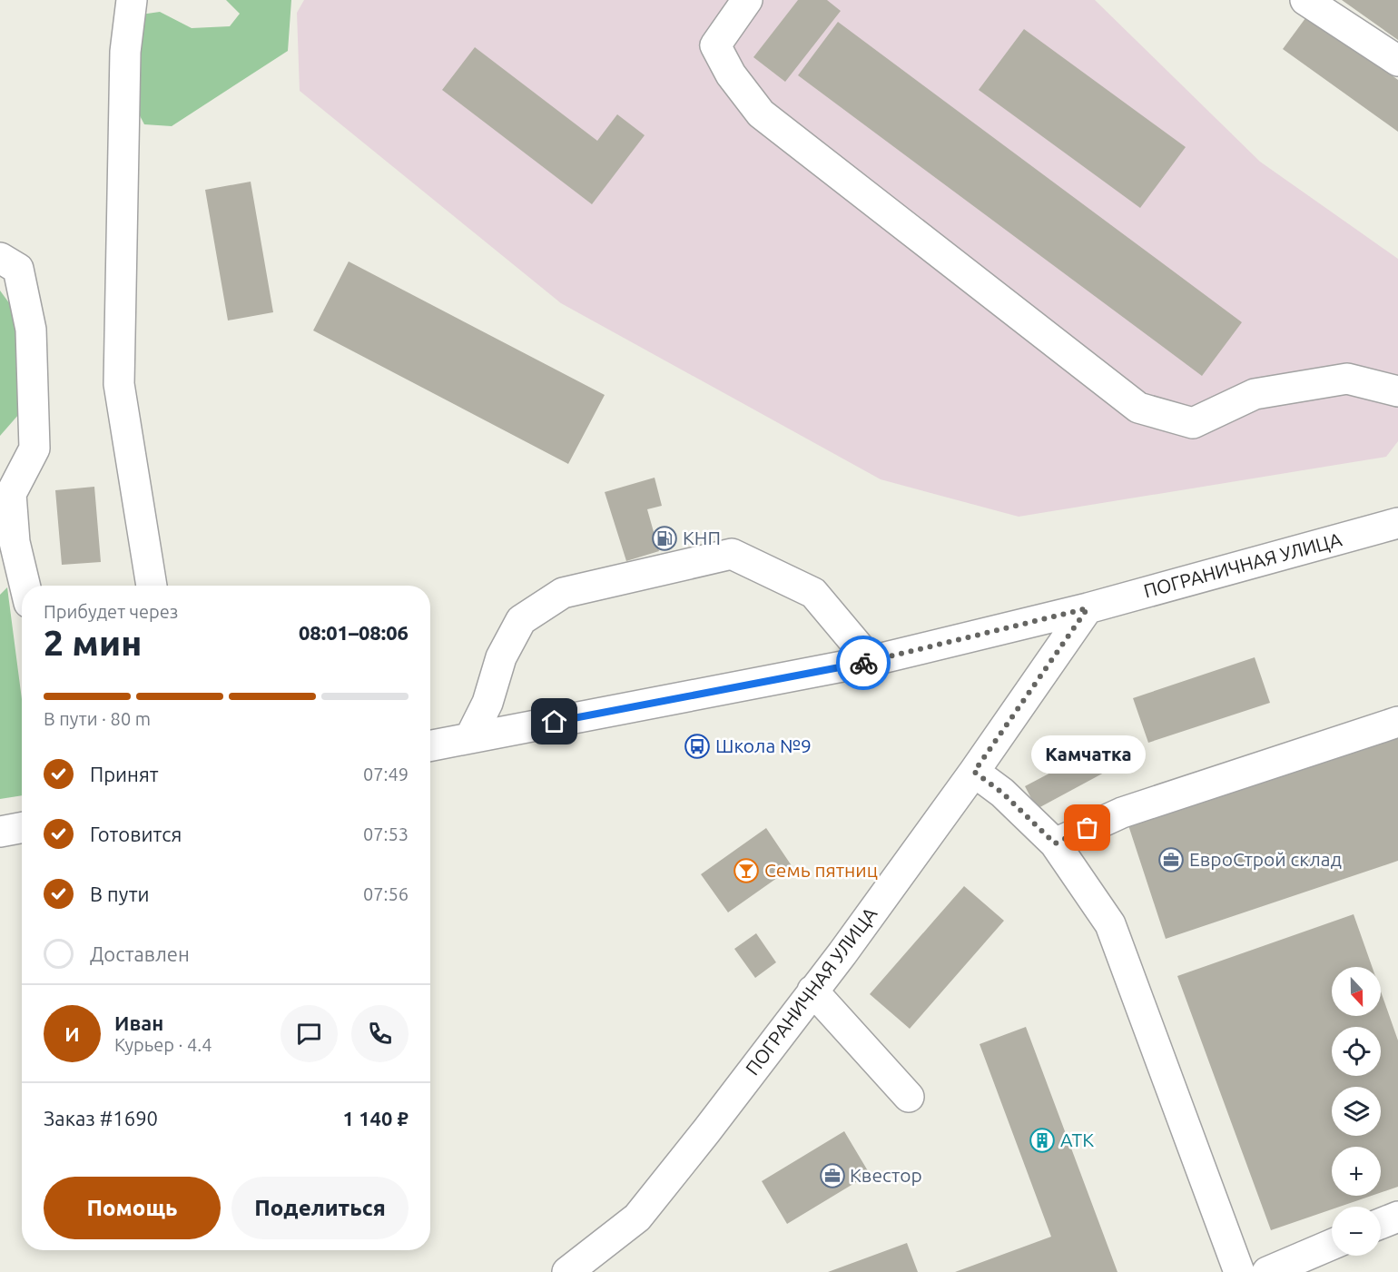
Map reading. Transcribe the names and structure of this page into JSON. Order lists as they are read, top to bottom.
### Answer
{
  "streets": {
    "street": ["ПОГРАНИЧНАЯ УЛИЦА"]
  },
  "places": {
    "fuel station": ["КНП"],
    "bus stop": ["Школа №9"],
    "other": ["Камчатка"],
    "office": ["ЕвроСтрой склад", "Квестор"],
    "bar": ["Семь пятниц"],
    "building": ["АТК"]
  },
  "north": "bottom",
  "page": {
    "heading": ["2 мин", "Прибудет через", "08:01–08:06"],
    "panel": [
      "Иван",
      "Курьер · 4.4",
      "Заказ #1690",
      "1 140 ₽"
    ],
    "bar": "В пути · 80 m",
    "bubble": "Камчатка",
    "list": [
      ["Принят", "07:49"],
      ["Готовится", "07:53"],
      ["В пути", "07:56"],
      "Доставлен"
    ],
    "map_buttons": ["+", "−"],
    "round": "И",
    "buttons": ["Помощь", "Поделиться"]
  }
}
